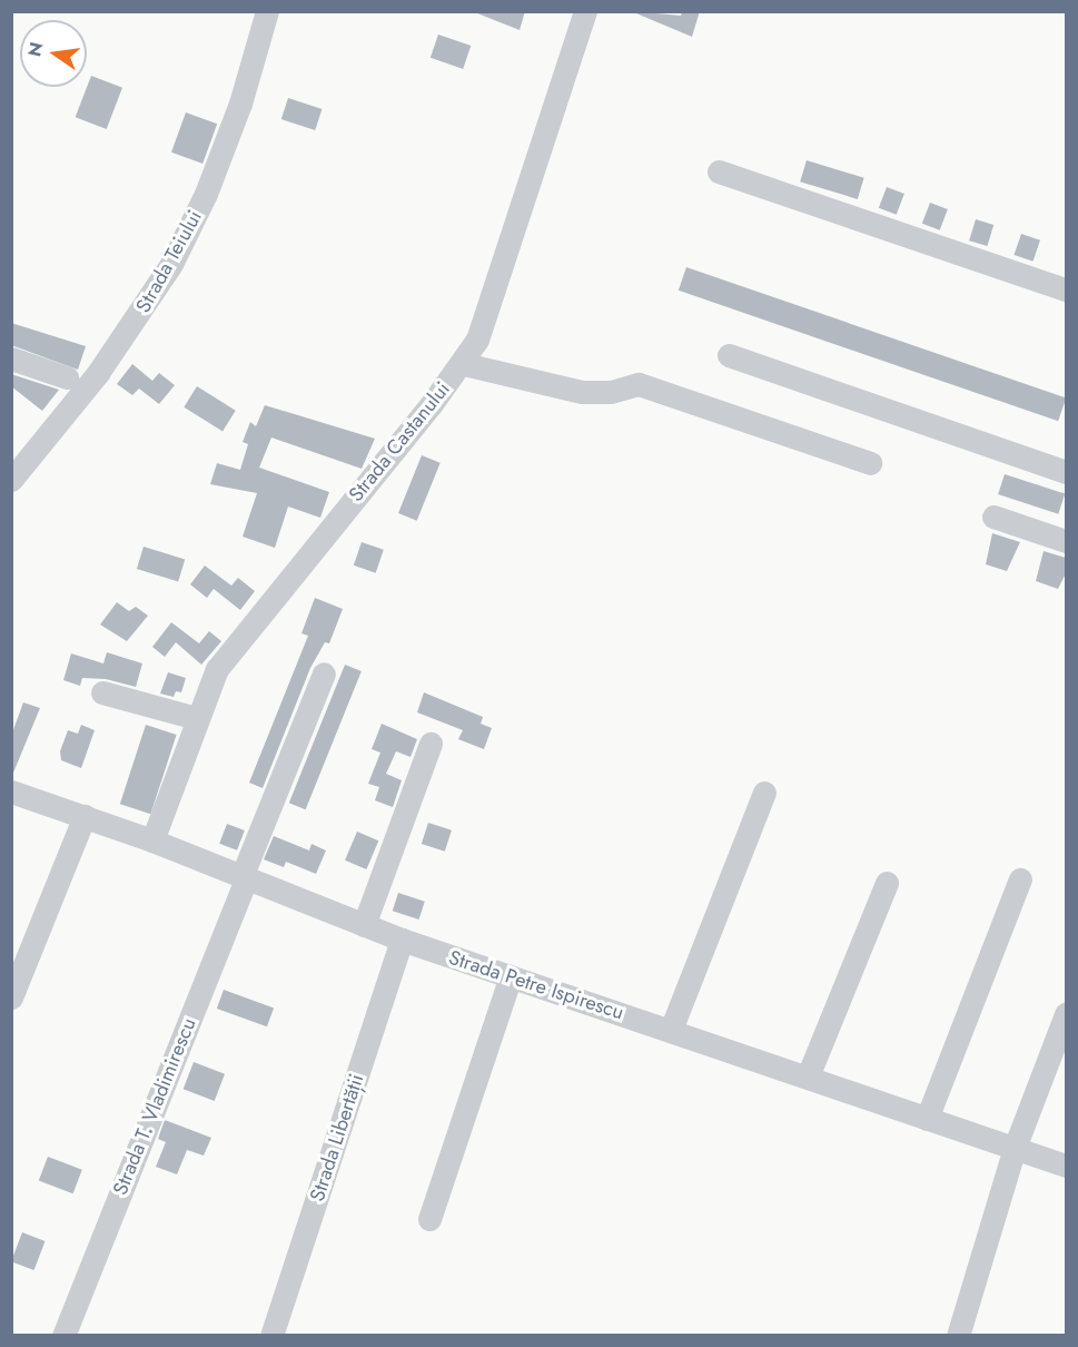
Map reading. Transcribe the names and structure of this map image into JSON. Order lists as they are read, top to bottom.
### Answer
{
  "streets": {
    "street": [
      "Strada Teiului",
      "Strada Castanului",
      "Strada Petre Ispirescu",
      "Strada T. Vladimirescu",
      "Strada Libertății"
    ]
  },
  "crossings": [
    ["Strada Castanului", "Strada Petre Ispirescu"],
    ["Strada Petre Ispirescu", "Strada T. Vladimirescu"],
    ["Strada Petre Ispirescu", "Strada Libertății"]
  ],
  "north": "left"
}
